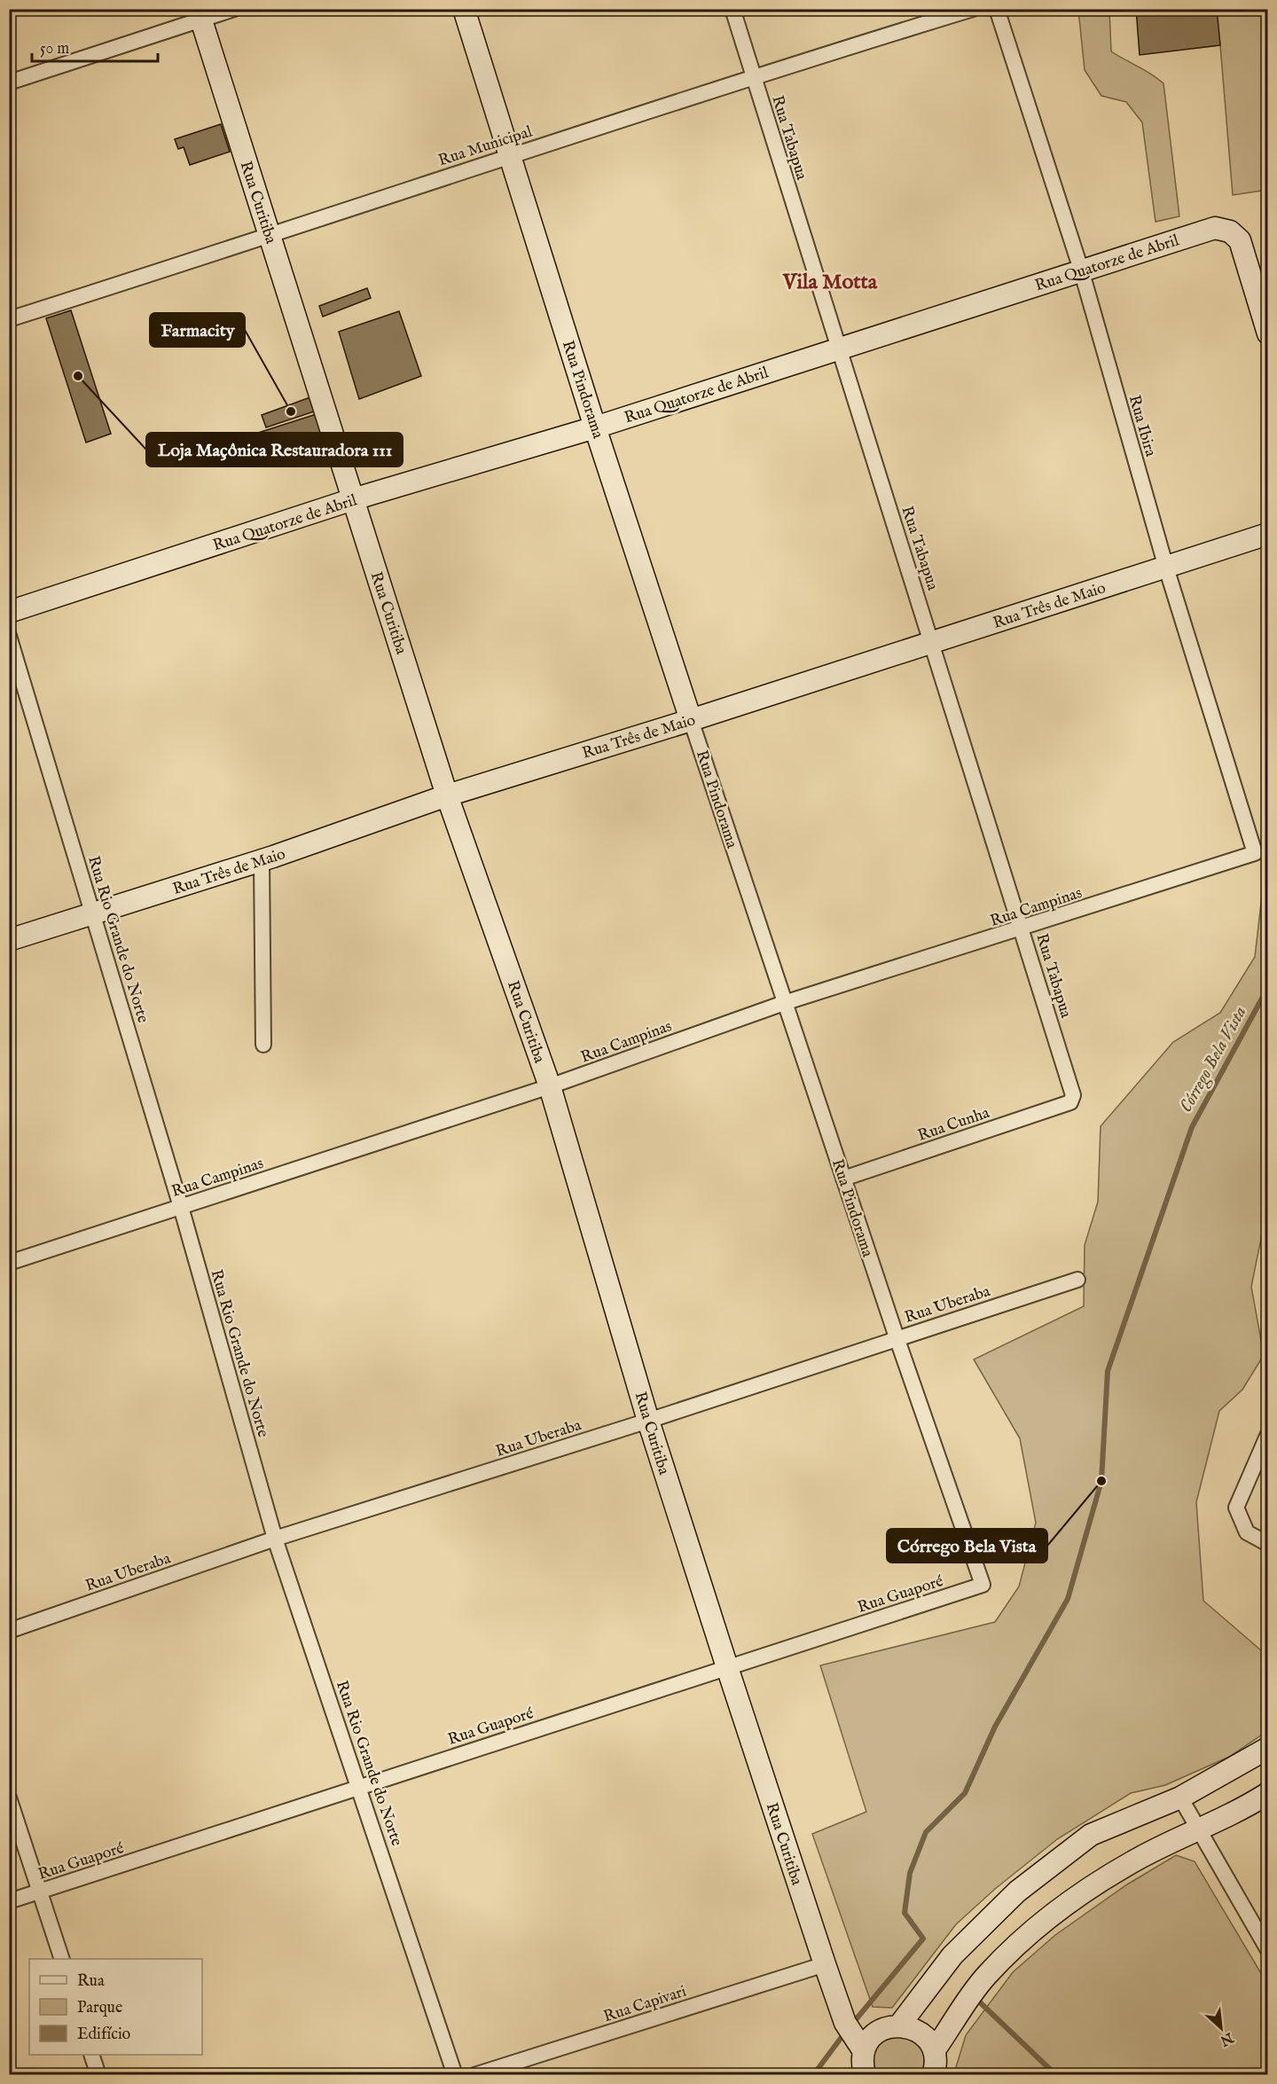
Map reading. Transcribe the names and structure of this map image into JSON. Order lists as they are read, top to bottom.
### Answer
{
  "streets": {
    "street": [
      "Rua Tabapua",
      "Rua Municipal",
      "Rua Curitiba",
      "Rua Quatorze de Abril",
      "Rua Pindorama",
      "Rua Ibira",
      "Rua Três de Maio",
      "Rua Campinas",
      "Rua Rio Grande do Norte",
      "Rua Cunha",
      "Rua Uberaba",
      "Rua Guaporé",
      "Rua Capivari"
    ]
  },
  "crossings": [
    ["Rua Tabapua", "Rua Municipal"],
    ["Rua Tabapua", "Rua Quatorze de Abril"],
    ["Rua Tabapua", "Rua Três de Maio"],
    ["Rua Tabapua", "Rua Campinas"],
    ["Rua Tabapua", "Rua Cunha"],
    ["Rua Municipal", "Rua Curitiba"],
    ["Rua Municipal", "Rua Pindorama"],
    ["Rua Curitiba", "Rua Quatorze de Abril"],
    ["Rua Curitiba", "Rua Três de Maio"],
    ["Rua Curitiba", "Rua Campinas"],
    ["Rua Curitiba", "Rua Uberaba"],
    ["Rua Curitiba", "Rua Guaporé"],
    ["Rua Curitiba", "Rua Capivari"],
    ["Rua Quatorze de Abril", "Rua Pindorama"],
    ["Rua Quatorze de Abril", "Rua Ibira"],
    ["Rua Pindorama", "Rua Três de Maio"],
    ["Rua Pindorama", "Rua Campinas"],
    ["Rua Pindorama", "Rua Cunha"],
    ["Rua Pindorama", "Rua Uberaba"],
    ["Rua Pindorama", "Rua Guaporé"],
    ["Rua Ibira", "Rua Três de Maio"],
    ["Rua Ibira", "Rua Campinas"],
    ["Rua Três de Maio", "Rua Rio Grande do Norte"],
    ["Rua Campinas", "Rua Rio Grande do Norte"],
    ["Rua Rio Grande do Norte", "Rua Uberaba"],
    ["Rua Rio Grande do Norte", "Rua Guaporé"]
  ],
  "districts": ["Vila Motta"],
  "water": ["Córrego Bela Vista"],
  "places": ["Loja Maçônica Restauradora 111", "Farmacity", "Córrego Bela Vista"],
  "legend": ["Rua", "Parque", "Edifício"],
  "scale_bar": "50 m",
  "north": "bottom right"
}
